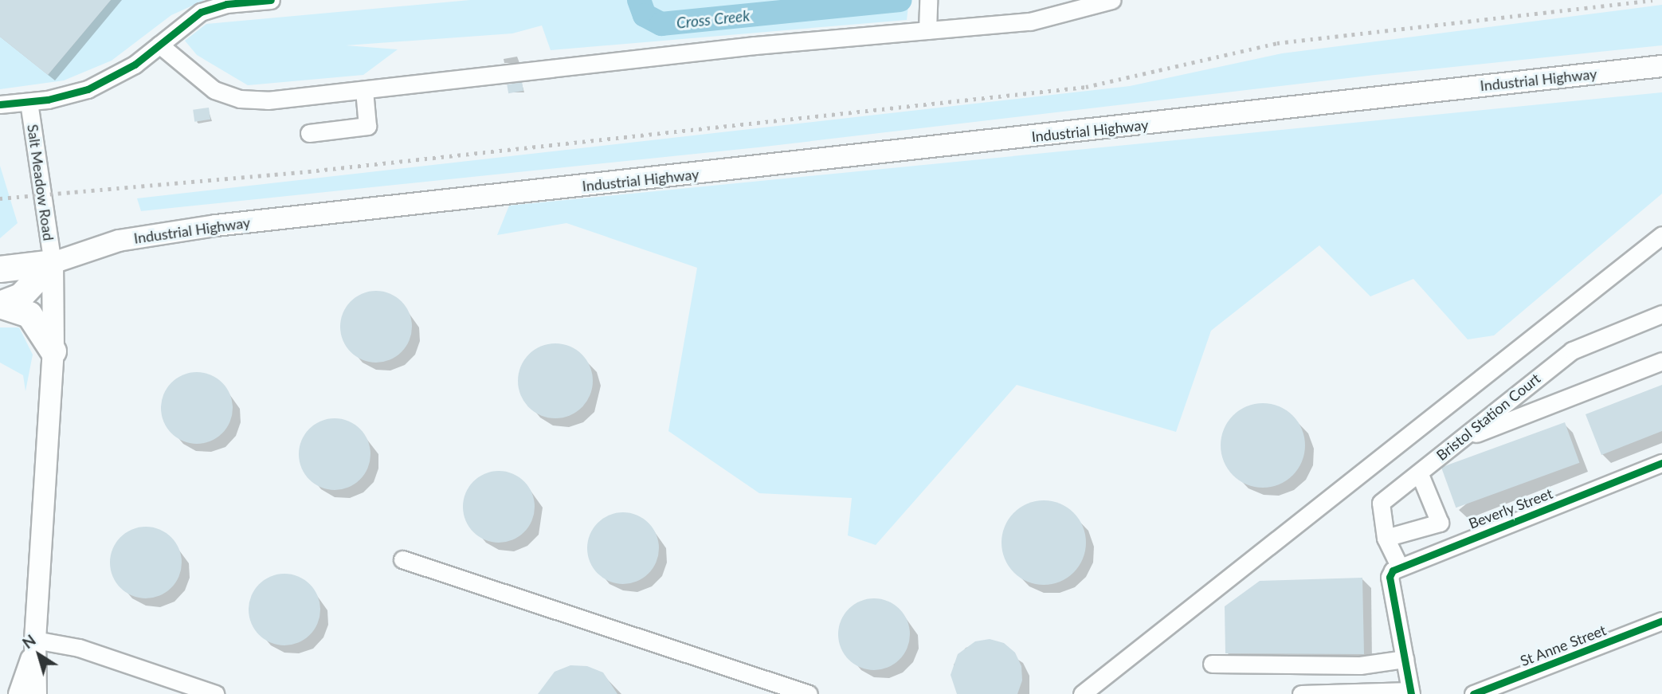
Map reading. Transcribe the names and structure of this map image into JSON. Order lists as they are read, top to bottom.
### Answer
{
  "streets": {
    "main road": ["Industrial Highway"],
    "street": [
      "Salt Meadow Road",
      "Bristol Station Court",
      "Beverly Street",
      "St Anne Street"
    ]
  },
  "crossings": [
    ["Industrial Highway", "Salt Meadow Road"],
    ["Bristol Station Court", "Beverly Street"]
  ],
  "water": ["Cross Creek"],
  "north": "top left"
}
